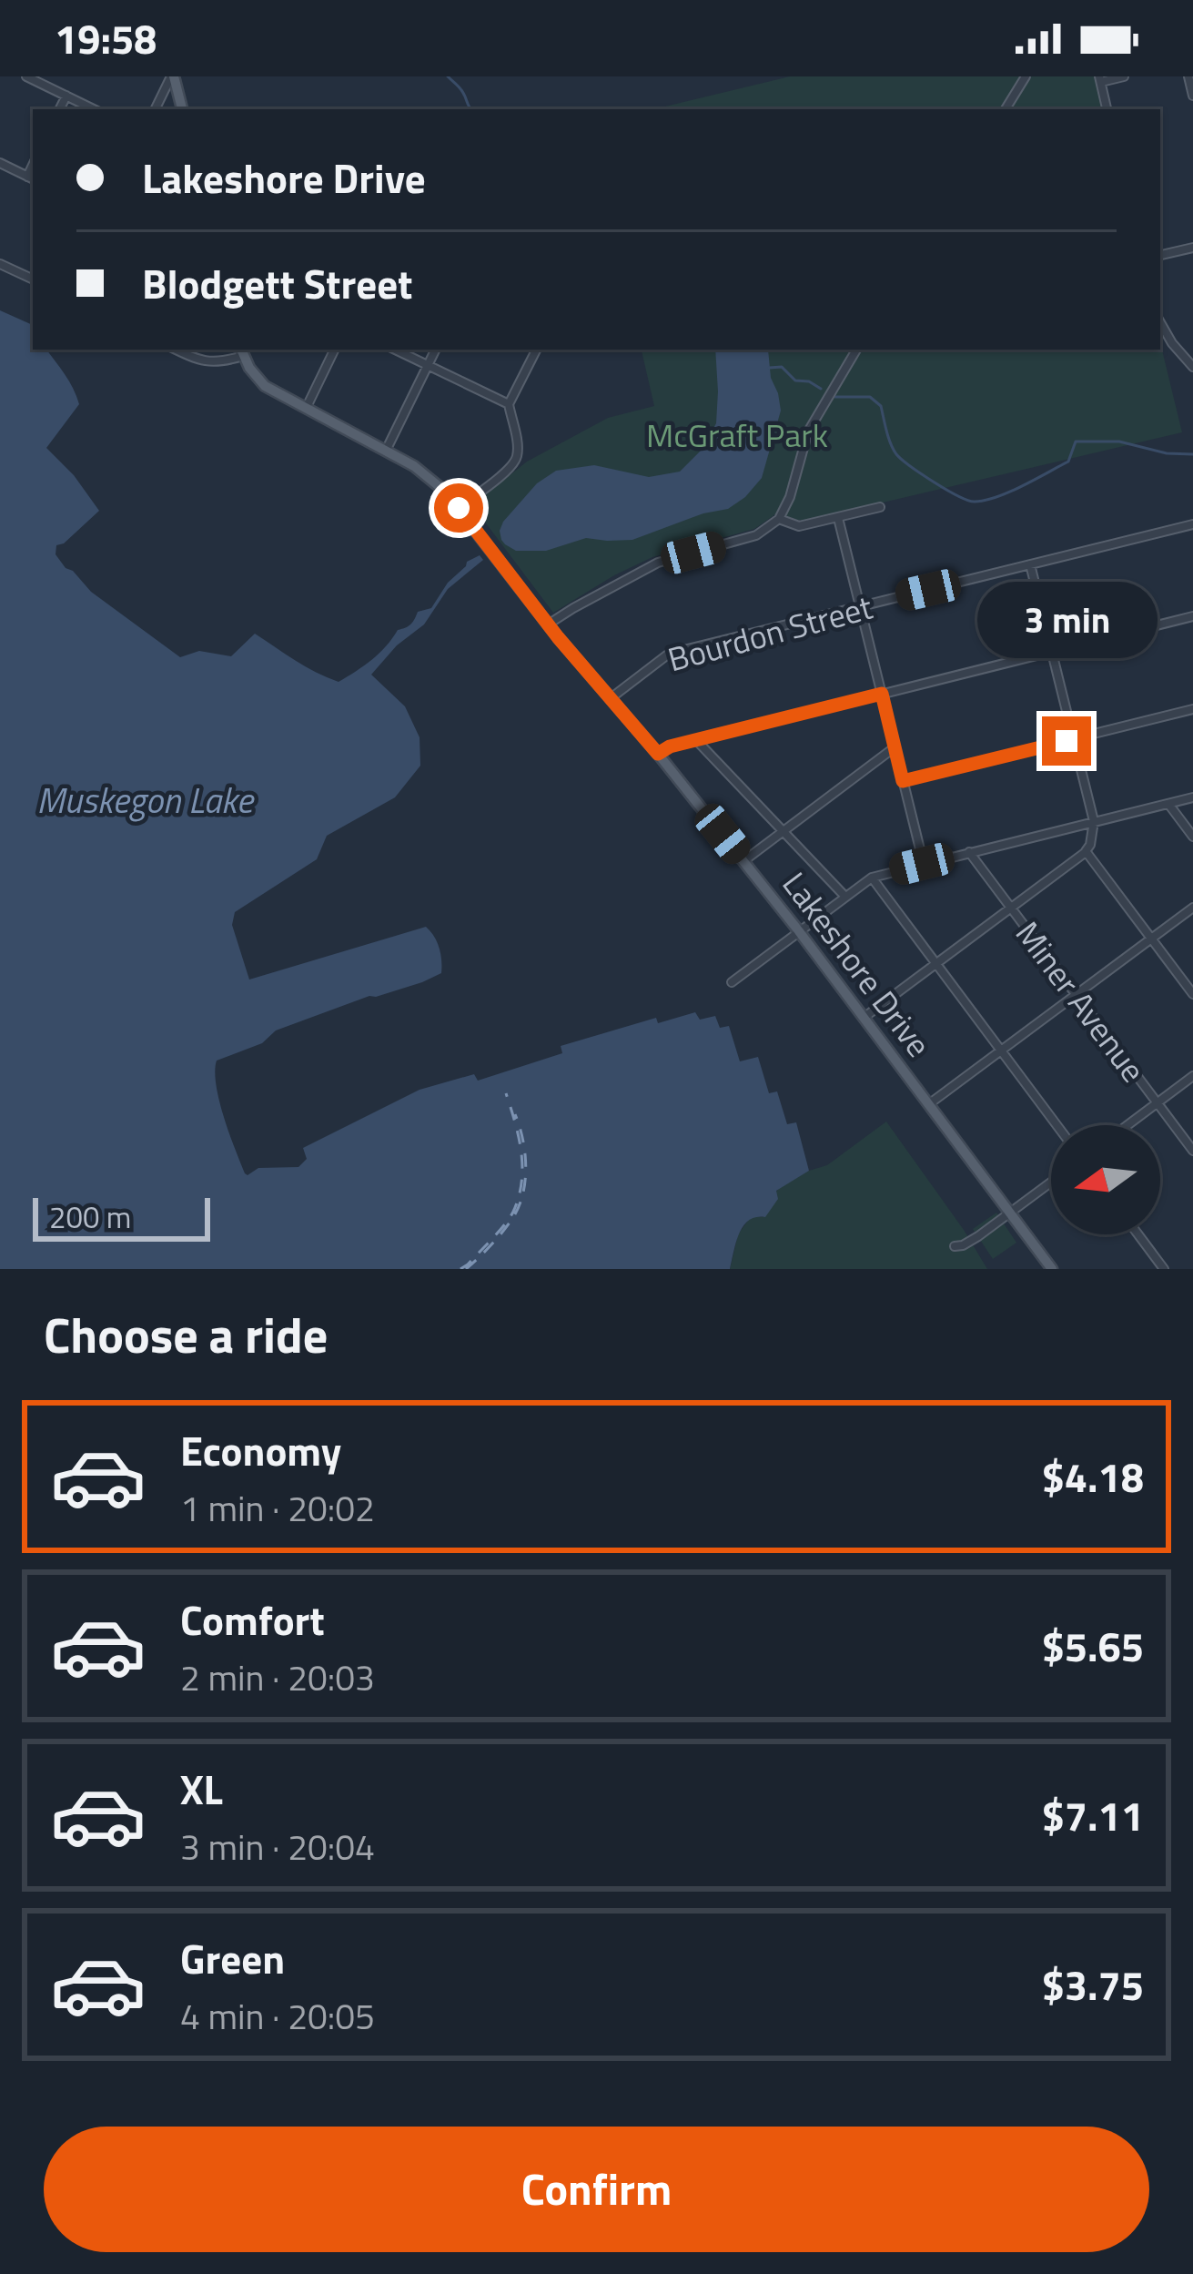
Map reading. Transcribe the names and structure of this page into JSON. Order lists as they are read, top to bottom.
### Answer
{
  "streets": {
    "main road": ["Lakeshore Drive"],
    "street": ["Bourdon Street", "Miner Avenue"]
  },
  "crossings": [
    ["Bourdon Street", "Lakeshore Drive"]
  ],
  "water": ["Muskegon Lake"],
  "parks": ["McGraft Park"],
  "scale_bar": "200 m",
  "north": "left",
  "page": {
    "status": "19:58",
    "banner": ["Lakeshore Drive", "Blodgett Street"],
    "bubble": "3 min",
    "scale": "200 m",
    "heading": "Choose a ride",
    "list": [
      {
        "name": "Economy",
        "note": "1 min · 20:02",
        "value": "$4.18"
      },
      {
        "name": "Comfort",
        "note": "2 min · 20:03",
        "value": "$5.65"
      },
      {
        "name": "XL",
        "note": "3 min · 20:04",
        "value": "$7.11"
      },
      {
        "name": "Green",
        "note": "4 min · 20:05",
        "value": "$3.75"
      }
    ],
    "buttons": "Confirm"
  }
}
